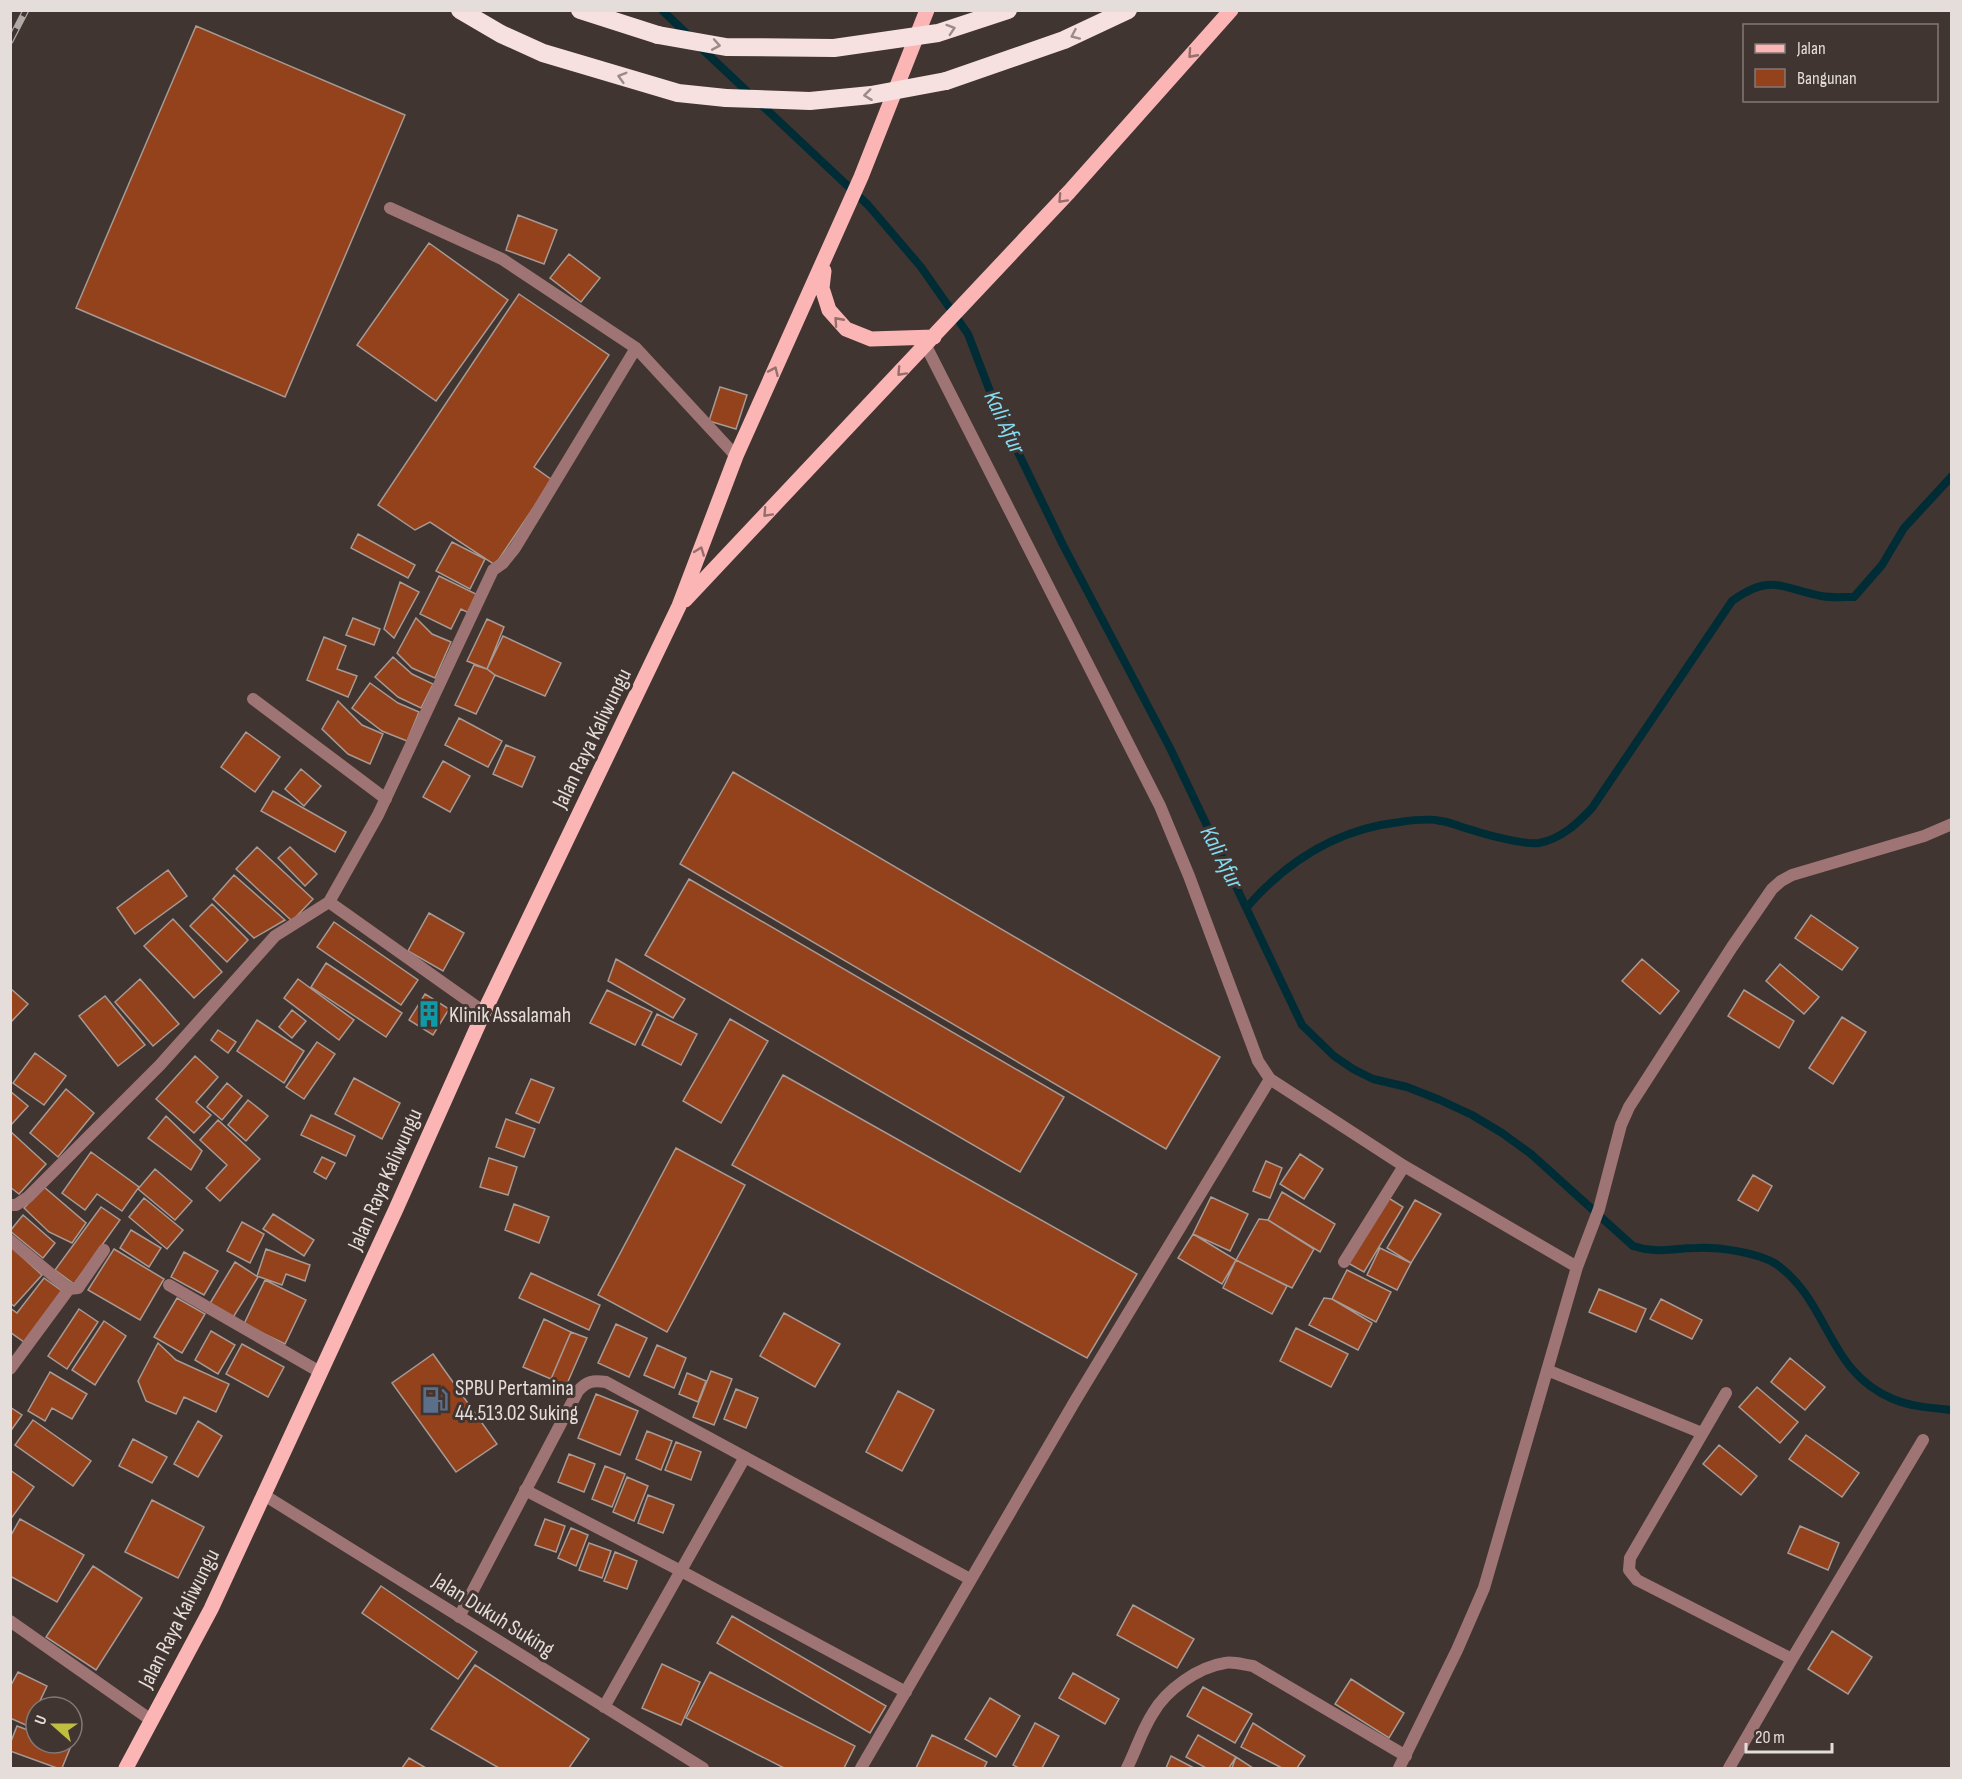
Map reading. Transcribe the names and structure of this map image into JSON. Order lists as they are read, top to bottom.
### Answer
{
  "streets": {
    "main road": ["Jalan Raya Kaliwungu"],
    "street": ["Jalan Dukuh Suking"]
  },
  "crossings": [
    ["Jalan Raya Kaliwungu", "Jalan Dukuh Suking"]
  ],
  "water": ["Kali Afur"],
  "places": {
    "building": ["Klinik Assalamah"],
    "fuel station": ["SPBU Pertamina 44.513.02 Suking"]
  },
  "legend": ["Jalan", "Bangunan"],
  "scale_bar": "20 m",
  "north": "left"
}
